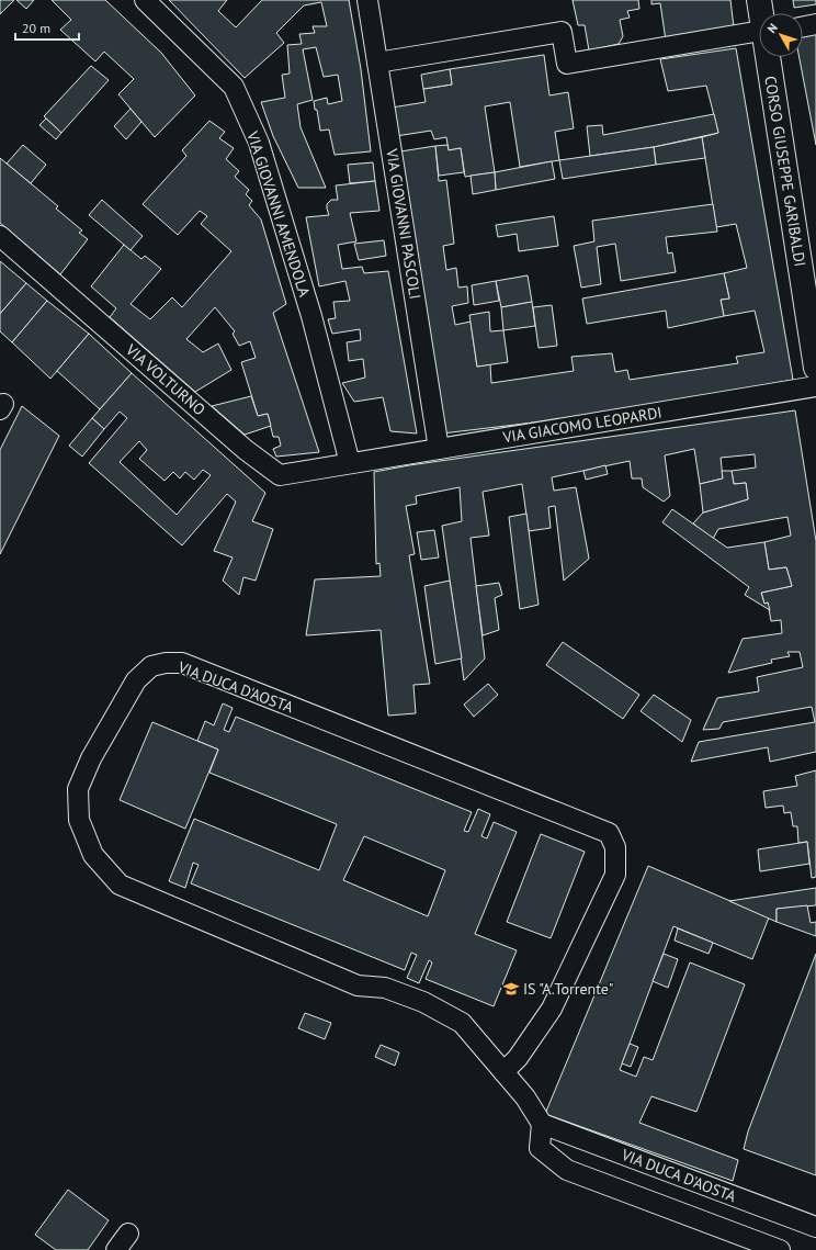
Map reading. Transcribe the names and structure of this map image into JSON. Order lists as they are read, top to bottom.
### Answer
{
  "streets": {
    "street": [
      "CORSO GIUSEPPE GARIBALDI",
      "VIA GIOVANNI AMENDOLA",
      "VIA GIOVANNI PASCOLI",
      "VIA VOLTURNO",
      "VIA GIACOMO LEOPARDI",
      "VIA DUCA D'AOSTA"
    ]
  },
  "crossings": [
    ["VIA GIOVANNI AMENDOLA", "VIA VOLTURNO"],
    ["VIA GIOVANNI AMENDOLA", "VIA GIACOMO LEOPARDI"],
    ["VIA GIOVANNI PASCOLI", "VIA GIACOMO LEOPARDI"],
    ["VIA VOLTURNO", "VIA GIACOMO LEOPARDI"]
  ],
  "places": {
    "school or university": ["IS \"A.Torrente\""]
  },
  "scale_bar": "20 m",
  "north": "top left"
}
